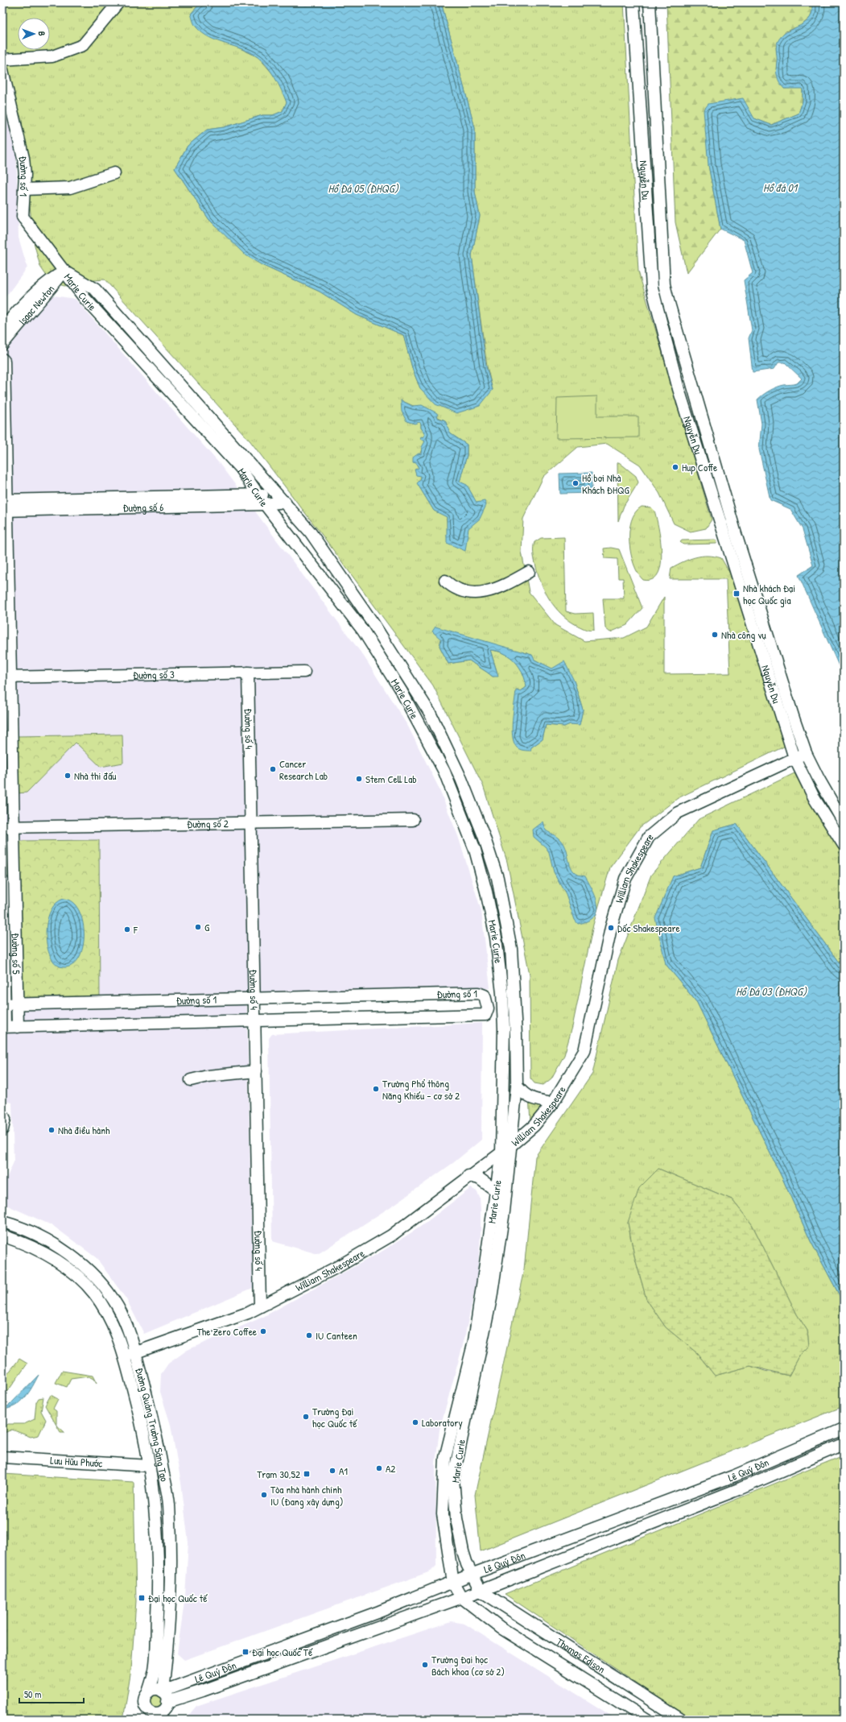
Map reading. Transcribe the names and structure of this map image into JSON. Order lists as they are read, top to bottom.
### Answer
{
  "streets": {
    "street": [
      "Đường số 1",
      "Nguyễn Du",
      "Marie Curie",
      "Isaac Newton",
      "Đường số 6",
      "Đường số 3",
      "Đường số 4",
      "Đường số 2",
      "William Shakespeare",
      "Đường số 5",
      "Đường Quảng Trường Sáng Tạo",
      "Lưu Hữu Phước",
      "Lê Quý Đôn",
      "Thomas Edison"
    ]
  },
  "crossings": [
    ["Đường số 1", "Marie Curie"],
    ["Đường số 1", "Isaac Newton"],
    ["Đường số 1", "Đường số 4"],
    ["Đường số 1", "Đường số 5"],
    ["Nguyễn Du", "William Shakespeare"],
    ["Marie Curie", "Isaac Newton"],
    ["Marie Curie", "Đường số 6"],
    ["Marie Curie", "William Shakespeare"],
    ["Marie Curie", "Lê Quý Đôn"],
    ["Marie Curie", "Thomas Edison"],
    ["Đường số 6", "Đường số 5"],
    ["Đường số 3", "Đường số 4"],
    ["Đường số 3", "Đường số 5"],
    ["Đường số 4", "Đường số 2"],
    ["Đường số 4", "William Shakespeare"],
    ["Đường số 2", "Đường số 5"],
    ["William Shakespeare", "Đường Quảng Trường Sáng Tạo"],
    ["Đường Quảng Trường Sáng Tạo", "Lưu Hữu Phước"],
    ["Đường Quảng Trường Sáng Tạo", "Lê Quý Đôn"],
    ["Lê Quý Đôn", "Thomas Edison"]
  ],
  "water": ["Hồ đá 01", "Hồ Đá 05 (ĐHQG)", "Hồ Đá 03 (ĐHQG)"],
  "places": {
    "other": [
      "Hup Coffe",
      "Hồ bơi Nhà Khách ĐHQG",
      "Nhà công vụ",
      "Cancer Research Lab",
      "Nhà thi đấu",
      "Stem Cell Lab",
      "G",
      "Dốc Shakespeare",
      "F",
      "Trường Phổ thông Năng Khiếu - cơ sở 2",
      "Nhà điều hành",
      "The Zero Coffee",
      "IU Canteen",
      "Trường Đại học Quốc tế",
      "Laboratory",
      "A2",
      "A1",
      "Tòa nhà hành chính IU (Đang xây dựng)",
      "Trường Đại học Bách khoa (cơ sở 2)"
    ],
    "transit": [
      "Nhà khách Đại học Quốc gia",
      "Trạm 30,52",
      "Đại học Quốc tế",
      "Đại học Quốc Tế"
    ]
  },
  "scale_bar": "50 m",
  "north": "right"
}
